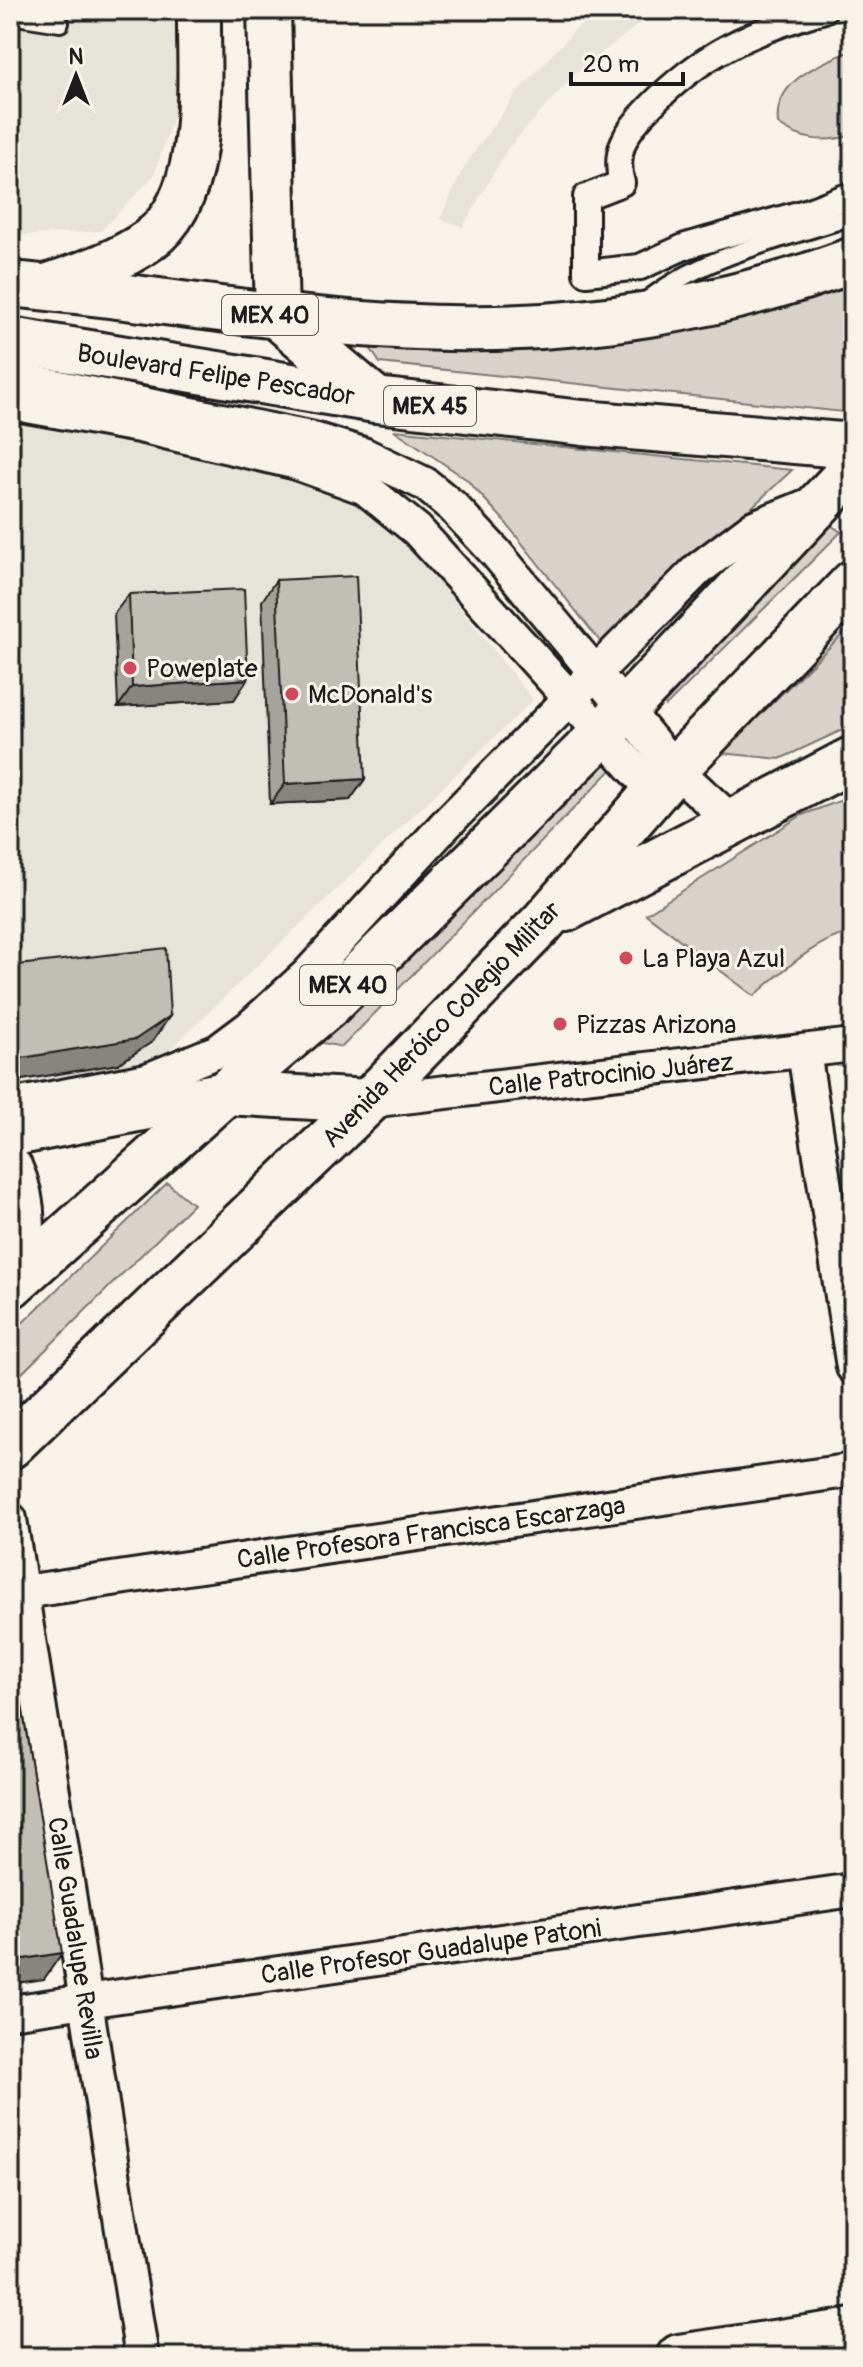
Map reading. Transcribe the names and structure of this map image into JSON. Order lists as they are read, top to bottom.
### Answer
{
  "streets": {
    "main road": [
      "MEX 40",
      "Boulevard Felipe Pescador",
      "MEX 45",
      "Avenida Heróico Colegio Militar"
    ],
    "street": [
      "Calle Patrocinio Juárez",
      "Calle Profesora Francisca Escarzaga",
      "Calle Guadalupe Revilla",
      "Calle Profesor Guadalupe Patoni"
    ]
  },
  "crossings": [
    ["Avenida Heróico Colegio Militar", "Calle Patrocinio Juárez"],
    ["Calle Profesora Francisca Escarzaga", "Calle Guadalupe Revilla"],
    ["Calle Guadalupe Revilla", "Calle Profesor Guadalupe Patoni"]
  ],
  "places": [
    "Poweplate",
    "McDonald's",
    "La Playa Azul",
    "Pizzas Arizona"
  ],
  "scale_bar": "20 m",
  "north": "top"
}
